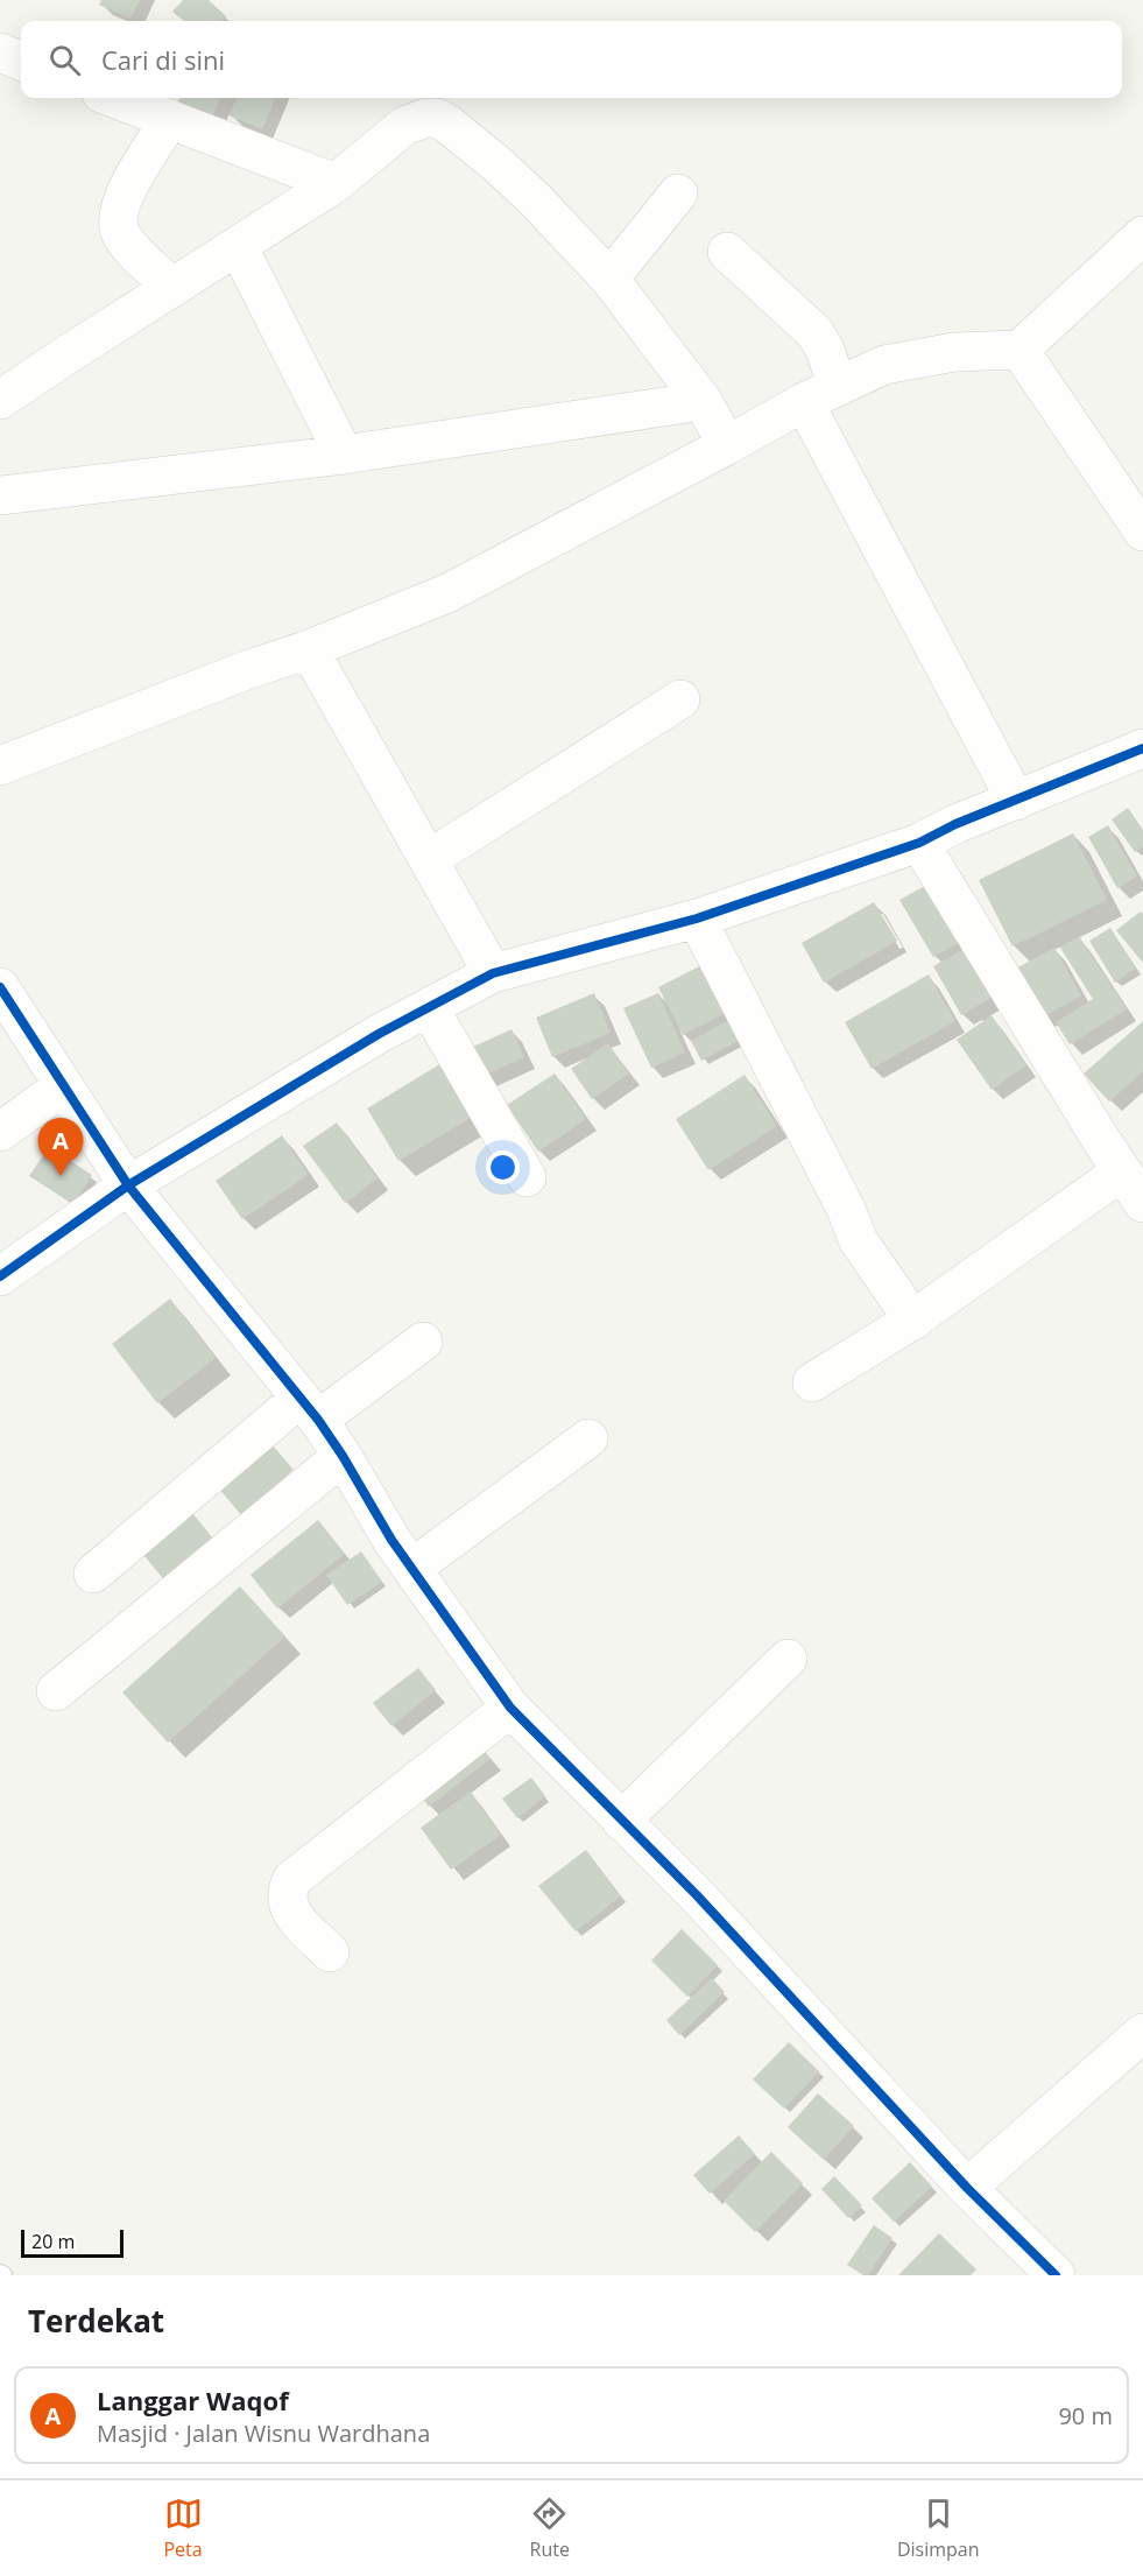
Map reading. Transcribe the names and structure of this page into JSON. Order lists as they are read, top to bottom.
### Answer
{
  "scale_bar": "20 m",
  "page": {
    "search": "Cari di sini",
    "pins": "A",
    "scale": "20 m",
    "heading": "Terdekat",
    "list": [
      {
        "mark": "A",
        "name": "Langgar Waqof",
        "note": "Masjid · Jalan Wisnu Wardhana",
        "value": "90 m"
      }
    ],
    "nav": ["Peta", "Rute", "Disimpan"]
  }
}
